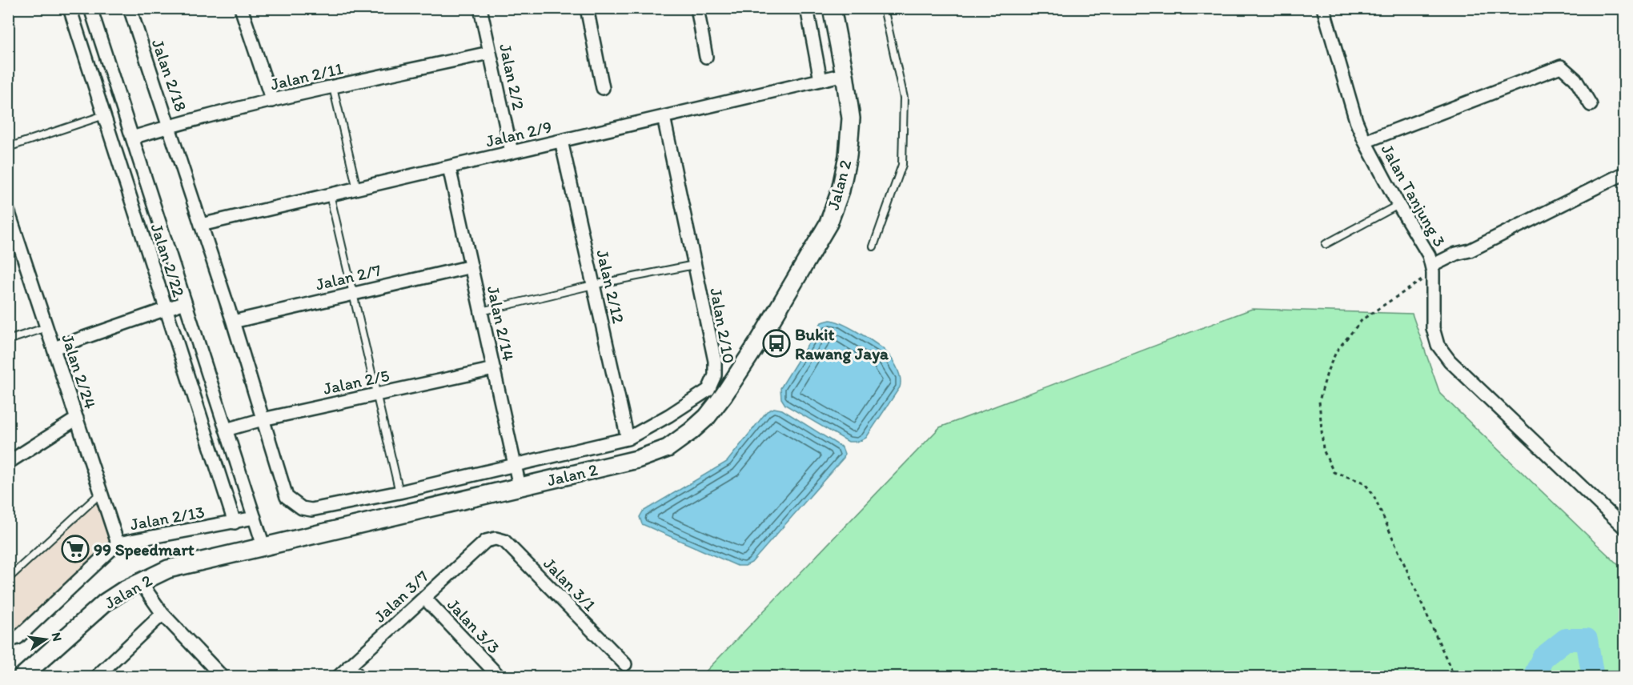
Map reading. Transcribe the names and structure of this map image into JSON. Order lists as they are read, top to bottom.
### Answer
{
  "streets": {
    "street": [
      "Jalan 2/18",
      "Jalan 2/11",
      "Jalan 2/2",
      "Jalan 2/9",
      "Jalan 2",
      "Jalan Tanjung 3",
      "Jalan 2/22",
      "Jalan 2/7",
      "Jalan 2/12",
      "Jalan 2/14",
      "Jalan 2/10",
      "Jalan 2/24",
      "Jalan 2/5",
      "Jalan 2/13",
      "Jalan 3/1",
      "Jalan 3/7",
      "Jalan 3/3"
    ]
  },
  "crossings": [
    ["Jalan 2/18", "Jalan 2/11"],
    ["Jalan 2/18", "Jalan 2/9"],
    ["Jalan 2/18", "Jalan 2/7"],
    ["Jalan 2/18", "Jalan 2/10"],
    ["Jalan 2/18", "Jalan 2/5"],
    ["Jalan 2/11", "Jalan 2/2"],
    ["Jalan 2/2", "Jalan 2/9"],
    ["Jalan 2/9", "Jalan 2"],
    ["Jalan 2/9", "Jalan 2/12"],
    ["Jalan 2/9", "Jalan 2/14"],
    ["Jalan 2/9", "Jalan 2/10"],
    ["Jalan 2", "Jalan 2/14"],
    ["Jalan 2/22", "Jalan 2/13"],
    ["Jalan 2/7", "Jalan 2/14"],
    ["Jalan 2/12", "Jalan 2/10"],
    ["Jalan 2/14", "Jalan 2/10"],
    ["Jalan 2/14", "Jalan 2/5"],
    ["Jalan 2/10", "Jalan 2/5"],
    ["Jalan 2/24", "Jalan 2/13"],
    ["Jalan 3/1", "Jalan 3/7"],
    ["Jalan 3/7", "Jalan 3/3"]
  ],
  "places": {
    "bus stop": ["Bukit Rawang Jaya"],
    "supermarket": ["99 Speedmart"]
  },
  "north": "right"
}
